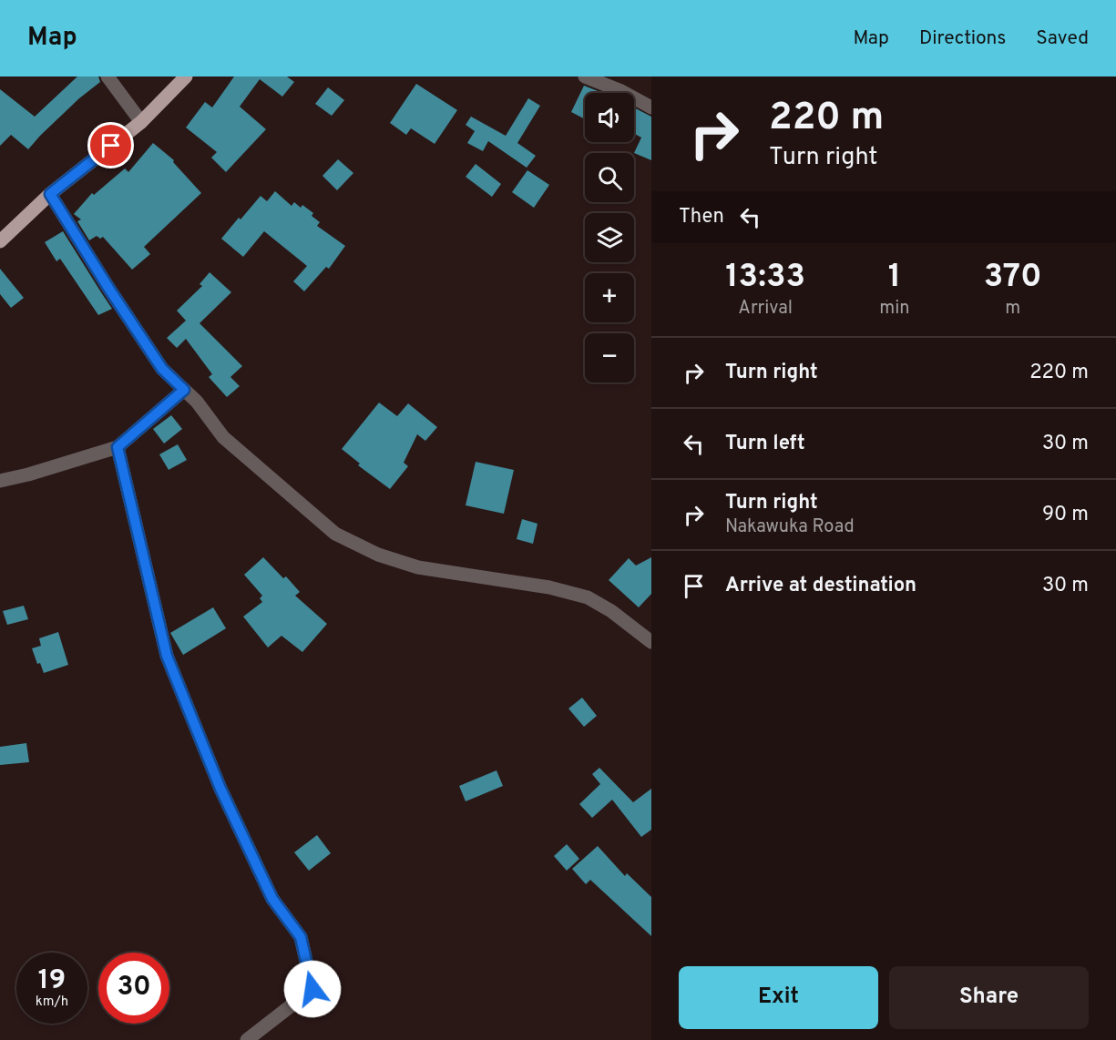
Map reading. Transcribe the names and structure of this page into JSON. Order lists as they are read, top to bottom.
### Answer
{
  "page": {
    "header": "Map",
    "nav": ["Map", "Directions", "Saved"],
    "turn": ["220 m", "Turn right"],
    "map_buttons": ["+", "−"],
    "then": "Then",
    "eta": [
      "13:33",
      "Arrival",
      "1",
      "min",
      "370",
      "m"
    ],
    "list": [
      {
        "name": "Turn right",
        "value": "220 m"
      },
      {
        "name": "Turn left",
        "value": "30 m"
      },
      {
        "name": "Turn right",
        "note": "Nakawuka Road",
        "value": "90 m"
      },
      {
        "name": "Arrive at destination",
        "value": "30 m"
      }
    ],
    "speed": "19 km/h",
    "limit": "30",
    "buttons": ["Exit", "Share"]
  }
}
